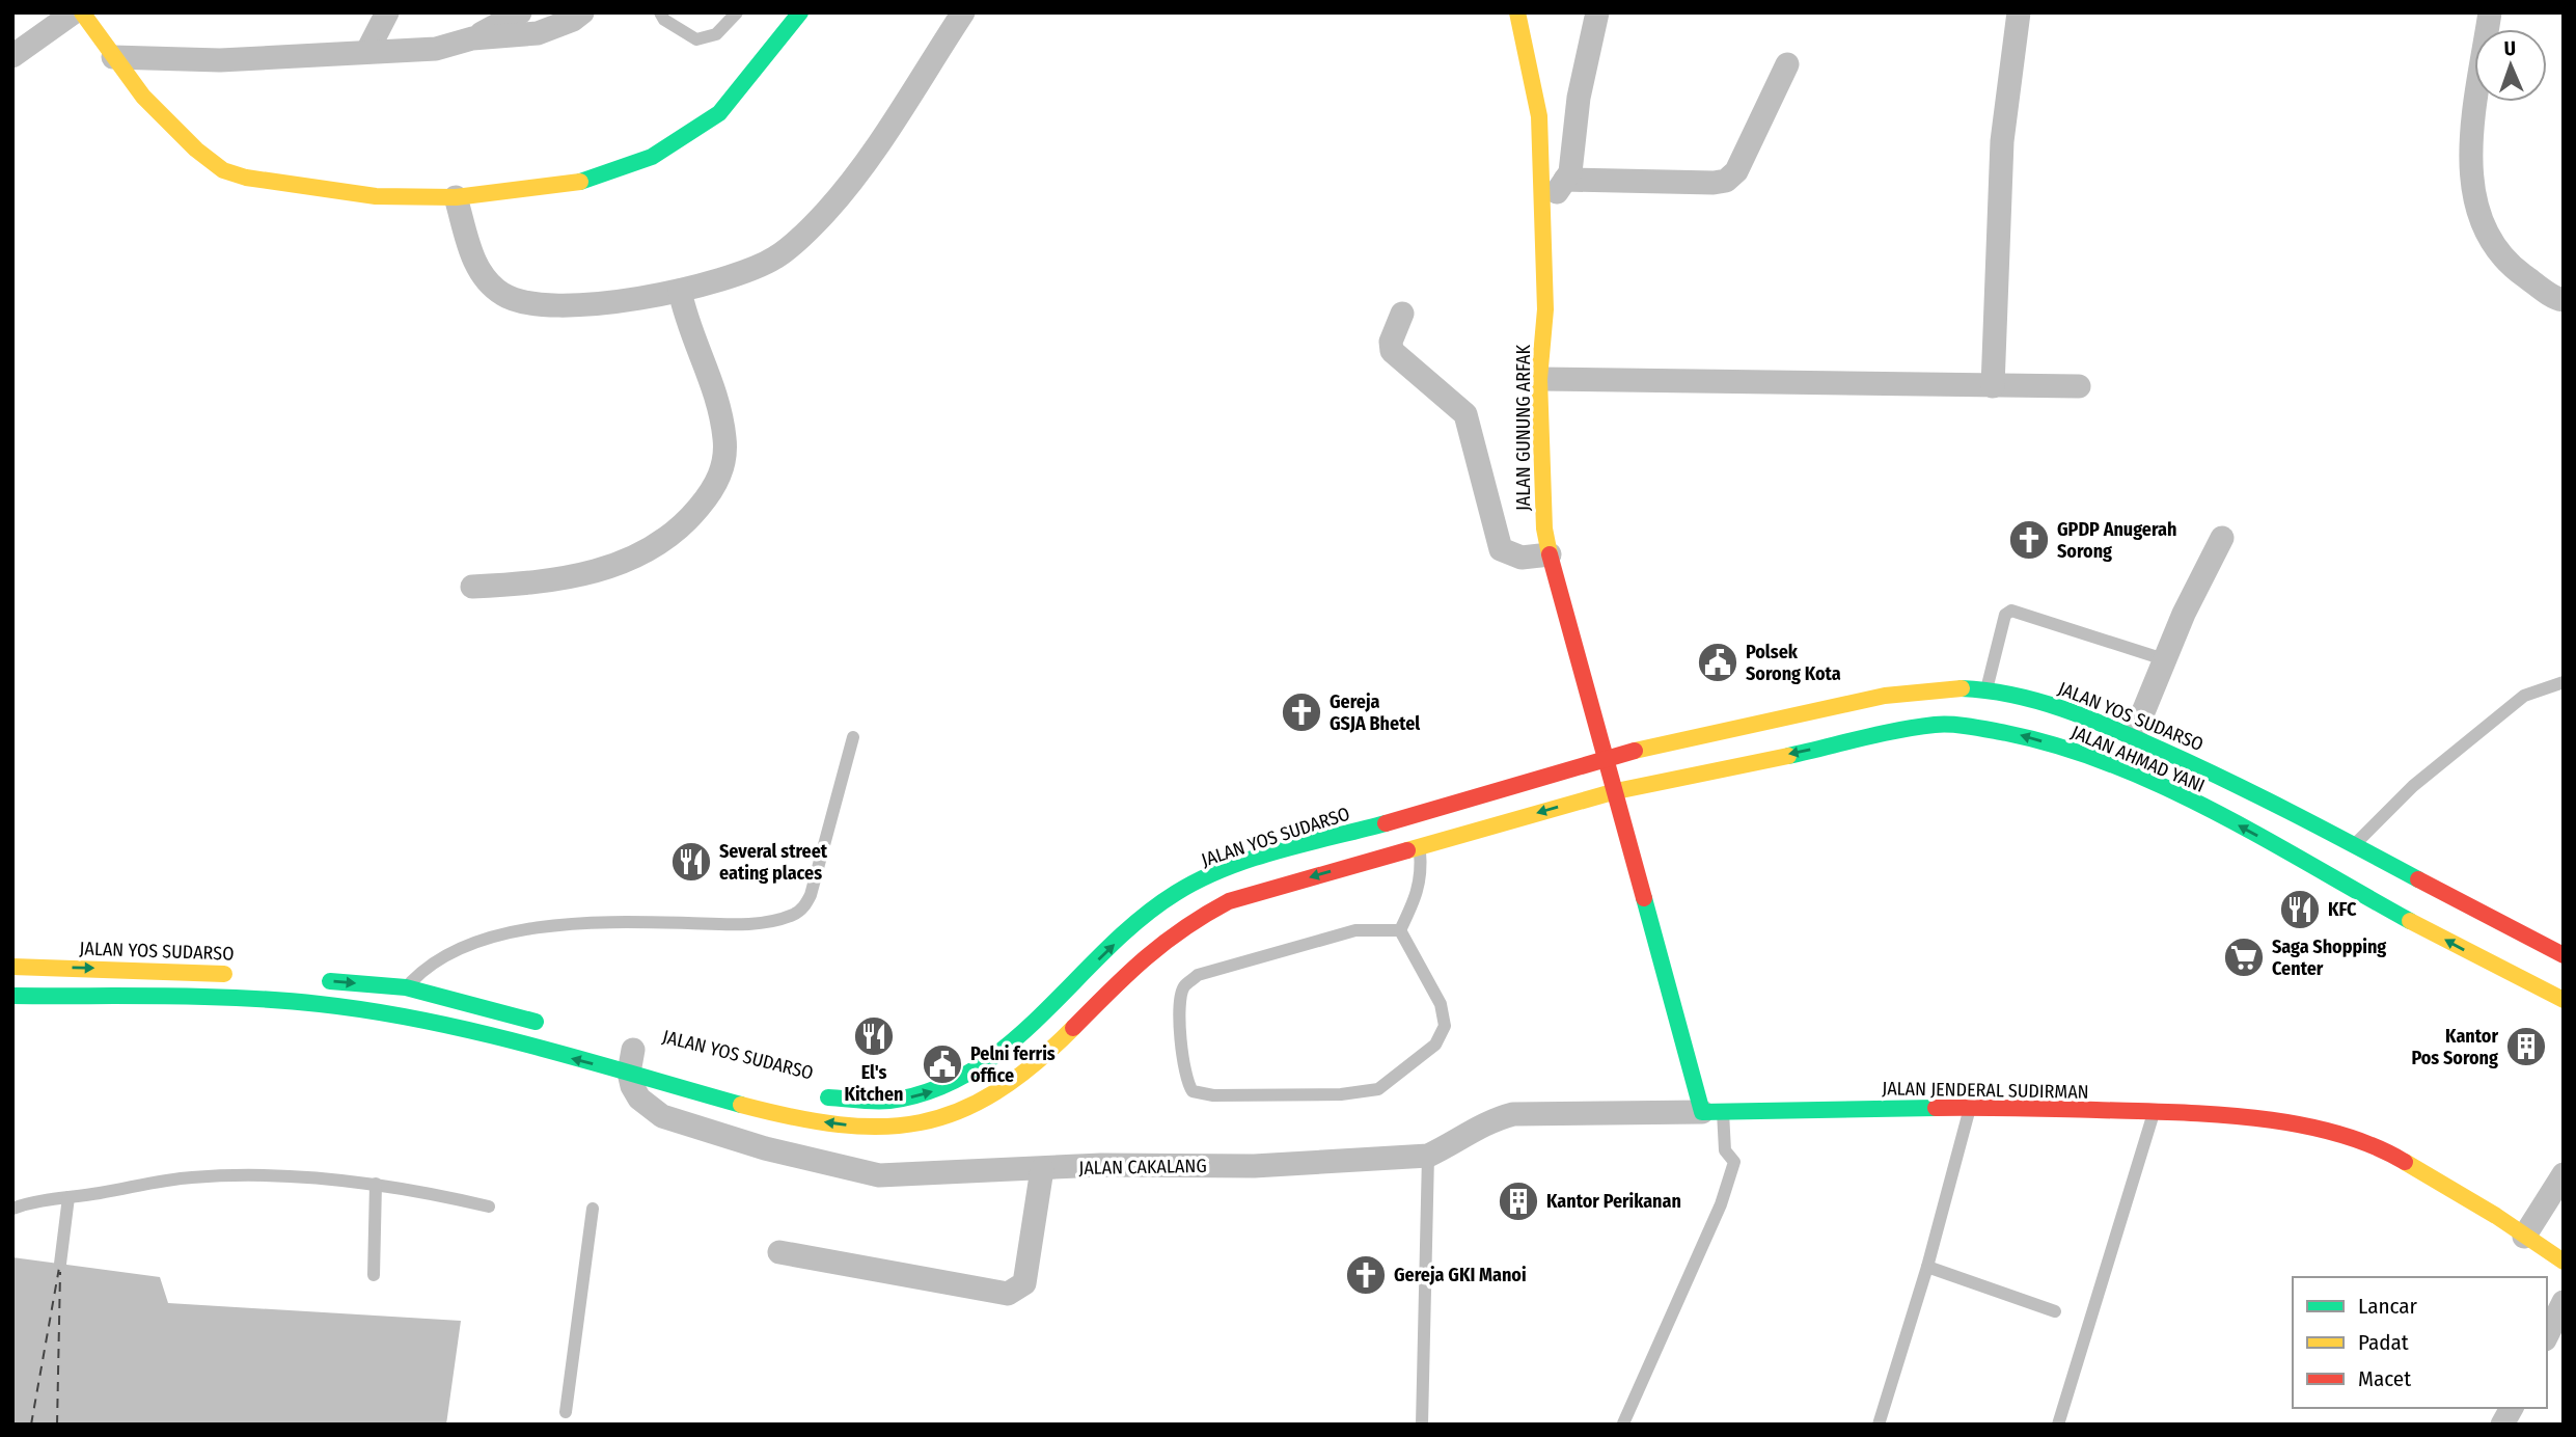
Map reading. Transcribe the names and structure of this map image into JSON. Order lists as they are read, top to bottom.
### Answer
{
  "streets": {
    "main road": [
      "JALAN GUNUNG ARFAK",
      "JALAN YOS SUDARSO",
      "JALAN AHMAD YANI",
      "JALAN JENDERAL SUDIRMAN"
    ],
    "street": ["JALAN CAKALANG"]
  },
  "crossings": [
    ["JALAN GUNUNG ARFAK", "JALAN YOS SUDARSO"],
    ["JALAN GUNUNG ARFAK", "JALAN AHMAD YANI"],
    ["JALAN YOS SUDARSO", "JALAN AHMAD YANI"],
    ["JALAN JENDERAL SUDIRMAN", "JALAN CAKALANG"]
  ],
  "one_way": ["JALAN AHMAD YANI"],
  "places": {
    "church": ["GPDP Anugerah Sorong", "Gereja GSJA Bhetel", "Gereja GKI Manoi"],
    "public building": ["Polsek Sorong Kota", "Pelni ferris office"],
    "restaurant": ["Several street eating places", "KFC", "El's Kitchen"],
    "supermarket": ["Saga Shopping Center"],
    "building": ["Kantor Pos Sorong", "Kantor Perikanan"]
  },
  "legend": ["Lancar", "Padat", "Macet"],
  "north": "top"
}
